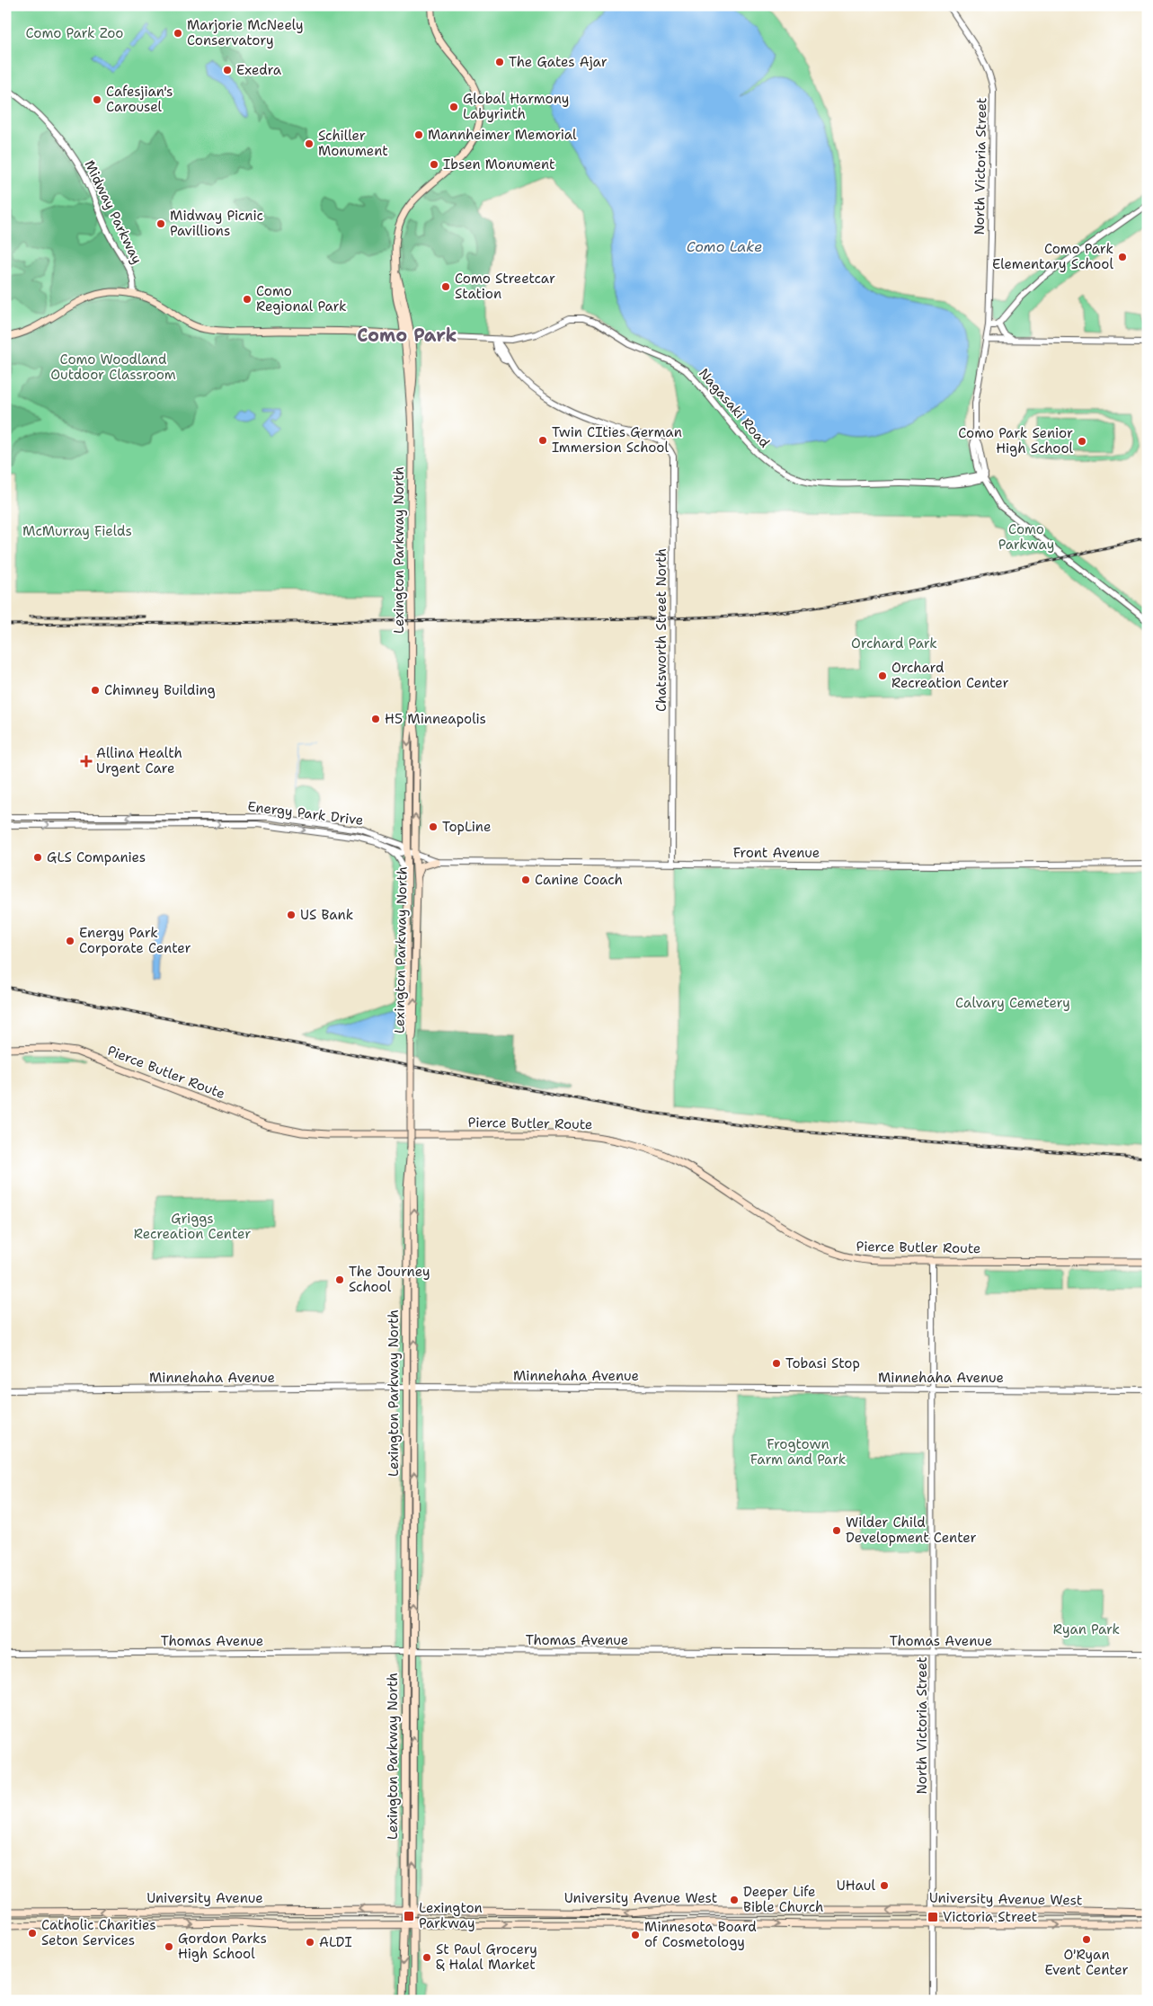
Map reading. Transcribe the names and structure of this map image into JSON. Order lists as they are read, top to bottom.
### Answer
{
  "streets": {
    "main road": [
      "Lexington Parkway North",
      "Pierce Butler Route",
      "University Avenue",
      "University Avenue West"
    ],
    "street": [
      "North Victoria Street",
      "Midway Parkway",
      "Nagasaki Road",
      "Chatsworth Street North",
      "Energy Park Drive",
      "Front Avenue",
      "Minnehaha Avenue",
      "Thomas Avenue"
    ]
  },
  "crossings": [
    ["North Victoria Street", "Pierce Butler Route"],
    ["North Victoria Street", "Minnehaha Avenue"],
    ["North Victoria Street", "Thomas Avenue"],
    ["North Victoria Street", "University Avenue West"],
    ["Nagasaki Road", "Chatsworth Street North"],
    ["Lexington Parkway North", "Energy Park Drive"],
    ["Lexington Parkway North", "Front Avenue"],
    ["Lexington Parkway North", "Minnehaha Avenue"],
    ["Lexington Parkway North", "Thomas Avenue"],
    ["Lexington Parkway North", "University Avenue"],
    ["Lexington Parkway North", "University Avenue West"],
    ["Chatsworth Street North", "Front Avenue"],
    ["Energy Park Drive", "Front Avenue"],
    ["University Avenue", "University Avenue West"]
  ],
  "districts": ["Como Park"],
  "water": ["Como Lake"],
  "parks": [
    "Como Park Zoo",
    "Como Woodland Outdoor Classroom",
    "Como Parkway",
    "McMurray Fields",
    "Orchard Park",
    "Calvary Cemetery",
    "Griggs Recreation Center",
    "Frogtown Farm and Park",
    "Ryan Park"
  ],
  "places": {
    "other": [
      "Marjorie McNeely Conservatory",
      "The Gates Ajar",
      "Exedra",
      "Cafesjian's Carousel",
      "Global Harmony Labyrinth",
      "Mannheimer Memorial",
      "Schiller Monument",
      "Ibsen Monument",
      "Midway Picnic Pavillions",
      "Como Park Elementary School",
      "Como Streetcar Station",
      "Como Regional Park",
      "Twin CIties German Immersion School",
      "Como Park Senior High School",
      "Orchard Recreation Center",
      "Chimney Building",
      "H5 Minneapolis",
      "TopLine",
      "GLS Companies",
      "Canine Coach",
      "US Bank",
      "Energy Park Corporate Center",
      "The Journey School",
      "Tobasi Stop",
      "Wilder Child Development Center",
      "UHaul",
      "Deeper Life Bible Church",
      "Catholic Charities Seton Services",
      "Minnesota Board of Cosmetology",
      "O'Ryan Event Center",
      "ALDI",
      "Gordon Parks High School",
      "St Paul Grocery & Halal Market"
    ],
    "health": ["Allina Health Urgent Care"],
    "transit": ["Lexington Parkway", "Victoria Street"]
  }
}
